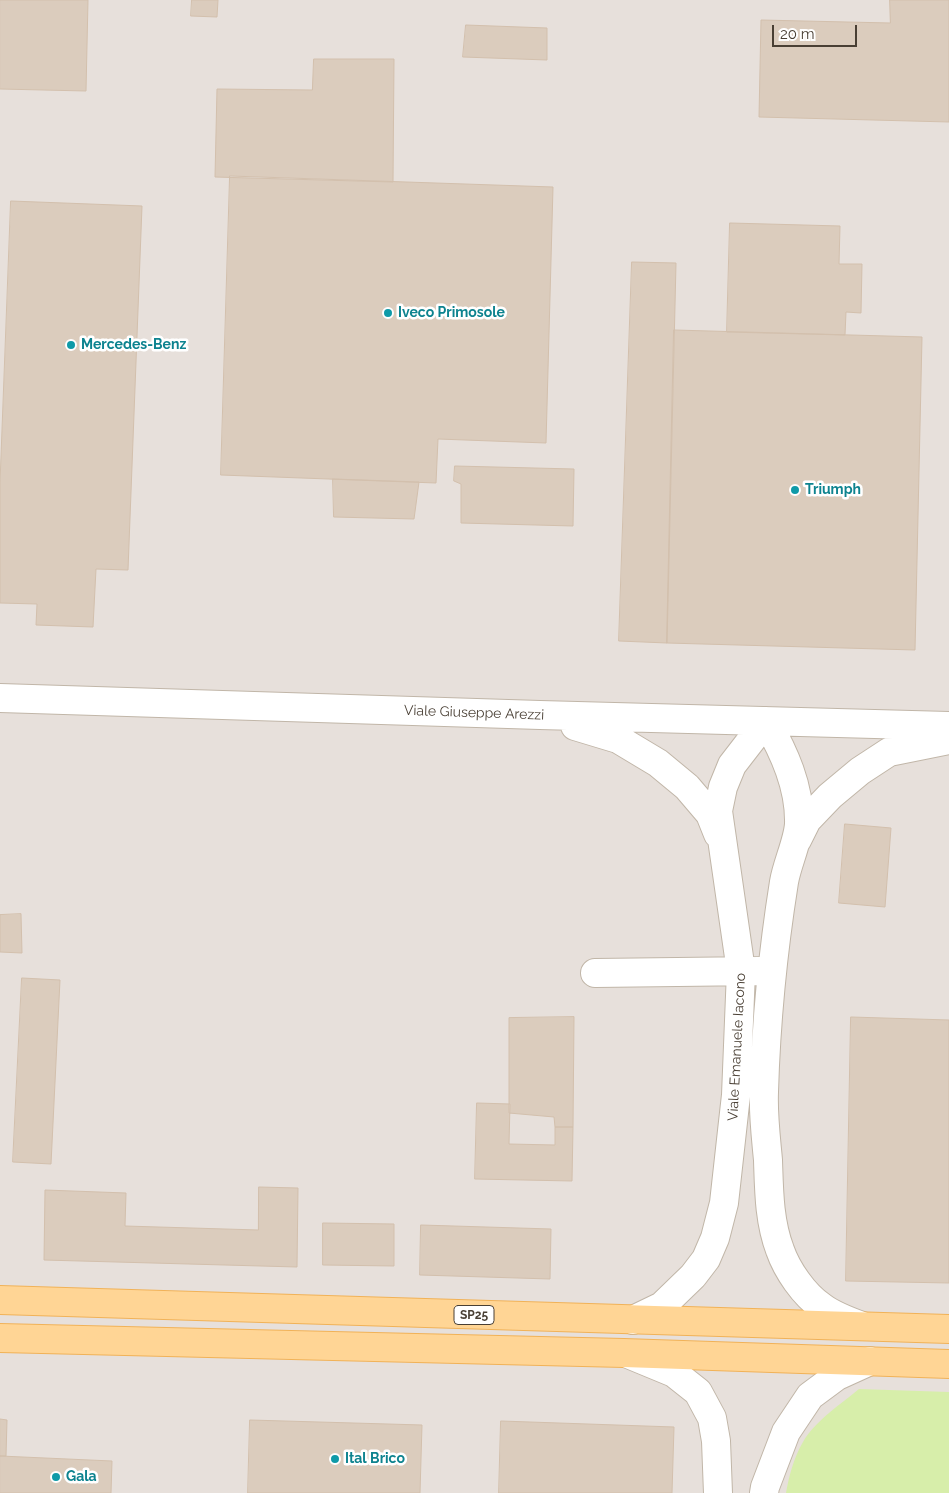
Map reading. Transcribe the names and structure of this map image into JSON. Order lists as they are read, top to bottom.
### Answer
{
  "streets": {
    "main road": ["SP25"],
    "street": ["Viale Giuseppe Arezzi", "Viale Emanuele Iacono"]
  },
  "crossings": [
    ["Viale Giuseppe Arezzi", "Viale Emanuele Iacono"],
    ["Viale Emanuele Iacono", "SP25"]
  ],
  "places": [
    "Iveco Primosole",
    "Mercedes-Benz",
    "Triumph",
    "Ital Brico",
    "Gala"
  ],
  "scale_bar": "20 m"
}
